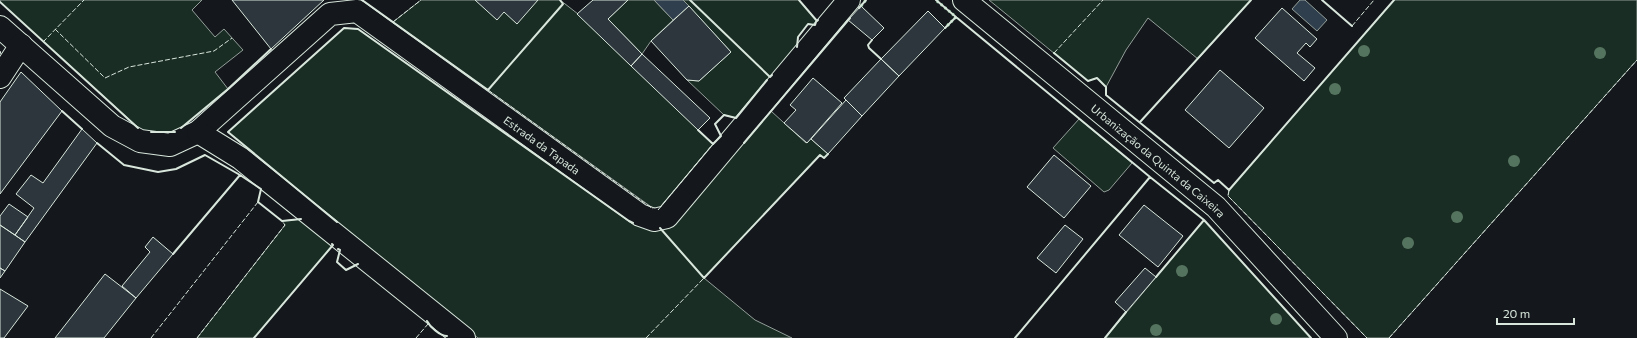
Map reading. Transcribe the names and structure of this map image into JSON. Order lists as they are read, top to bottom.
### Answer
{
  "streets": {
    "street": ["Estrada da Tapada", "Urbanização da Quinta da Caixeira"]
  },
  "scale_bar": "20 m"
}
